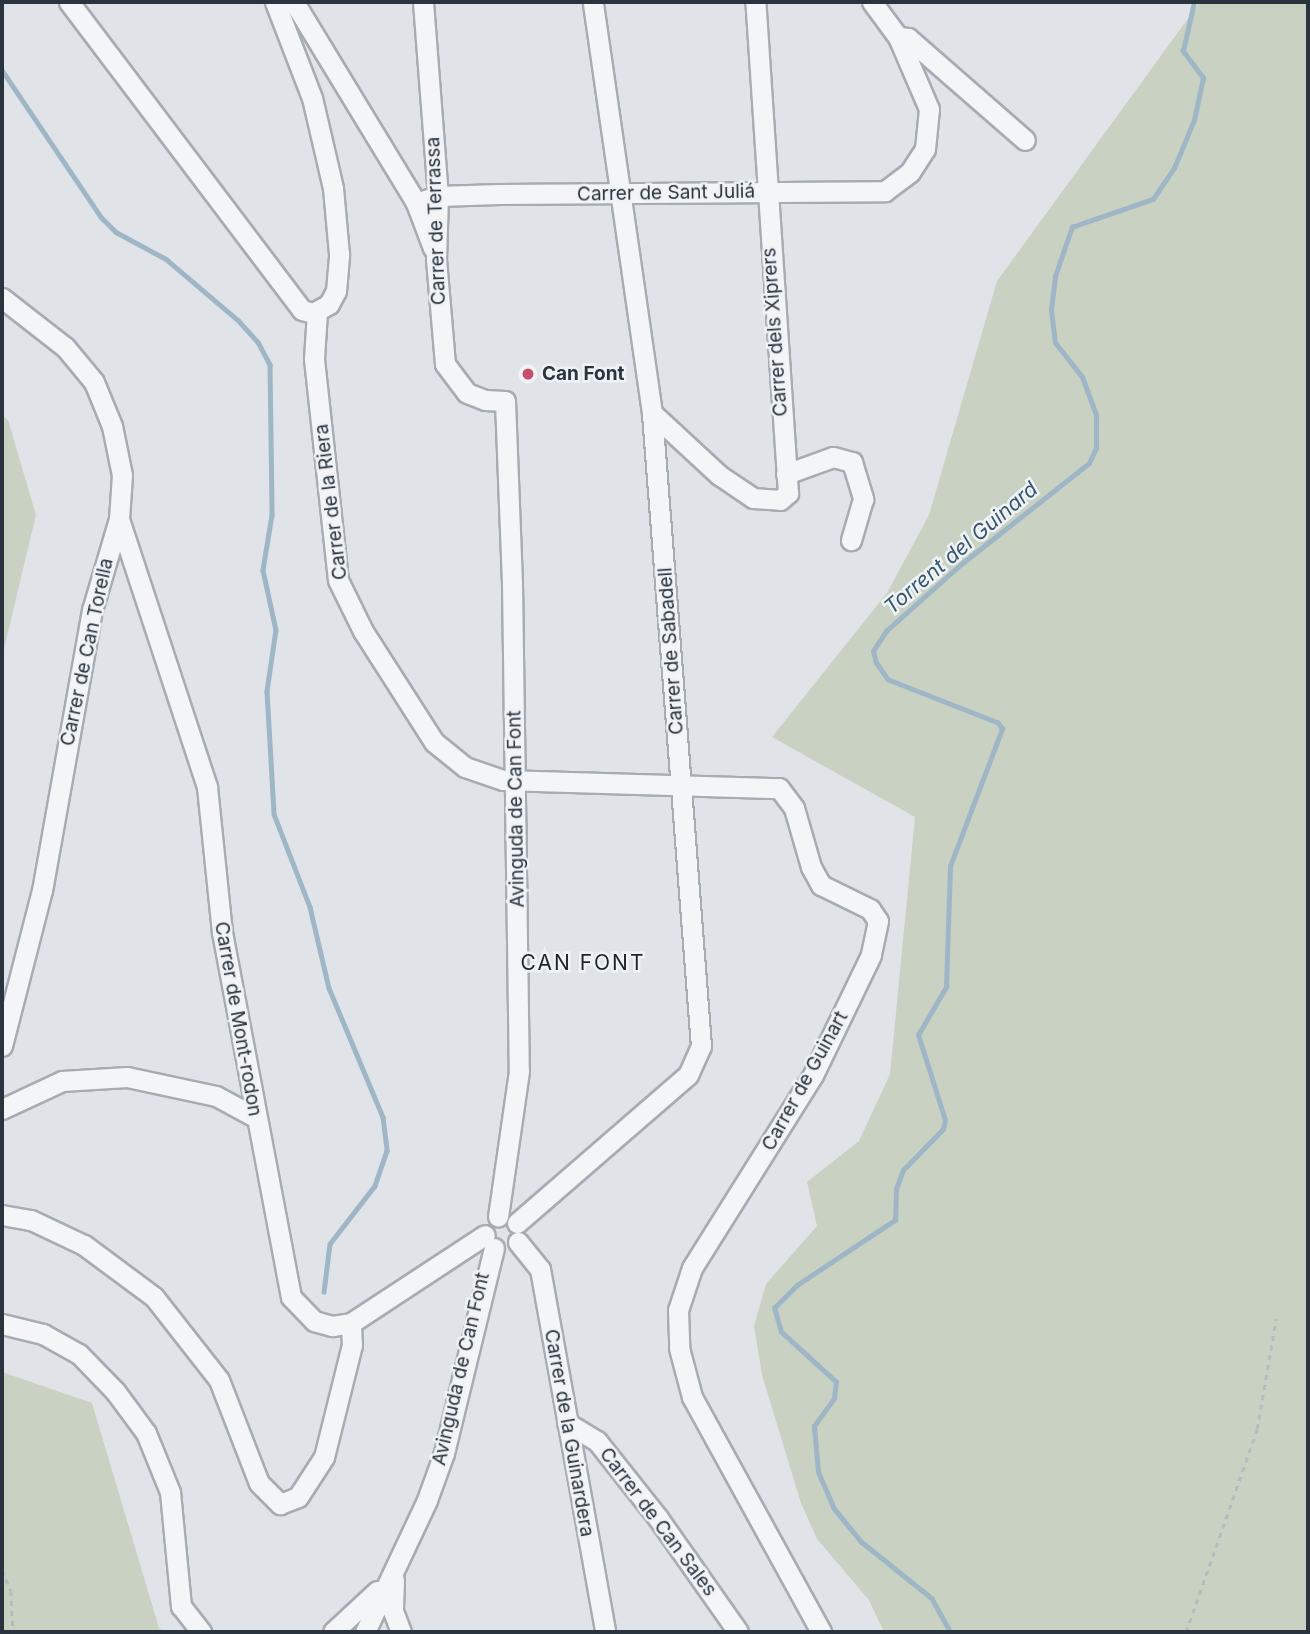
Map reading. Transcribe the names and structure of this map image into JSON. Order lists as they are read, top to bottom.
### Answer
{
  "streets": {
    "street": [
      "Carrer de Sant Juliá",
      "Carrer de Terrassa",
      "Carrer dels Xiprers",
      "Carrer de la Riera",
      "Carrer de Sabadell",
      "Carrer de Can Torella",
      "Avinguda de Can Font",
      "Carrer de Mont-rodon",
      "Carrer de Guinart",
      "Carrer de la Guinardera",
      "Carrer de Can Sales"
    ]
  },
  "crossings": [
    ["Carrer de Sant Juliá", "Carrer de Terrassa"],
    ["Carrer de Sant Juliá", "Carrer dels Xiprers"],
    ["Carrer de Sant Juliá", "Carrer de Sabadell"],
    ["Carrer de Terrassa", "Avinguda de Can Font"],
    ["Carrer dels Xiprers", "Carrer de Sabadell"],
    ["Carrer de la Riera", "Avinguda de Can Font"],
    ["Carrer de la Riera", "Carrer de Guinart"],
    ["Carrer de Sabadell", "Avinguda de Can Font"],
    ["Carrer de Sabadell", "Carrer de Guinart"],
    ["Carrer de Sabadell", "Carrer de la Guinardera"],
    ["Carrer de Can Torella", "Carrer de Mont-rodon"],
    ["Avinguda de Can Font", "Carrer de Guinart"],
    ["Avinguda de Can Font", "Carrer de la Guinardera"],
    ["Carrer de la Guinardera", "Carrer de Can Sales"]
  ],
  "districts": ["CAN FONT"],
  "water": ["Torrent del Guinard"],
  "places": ["Can Font"]
}
